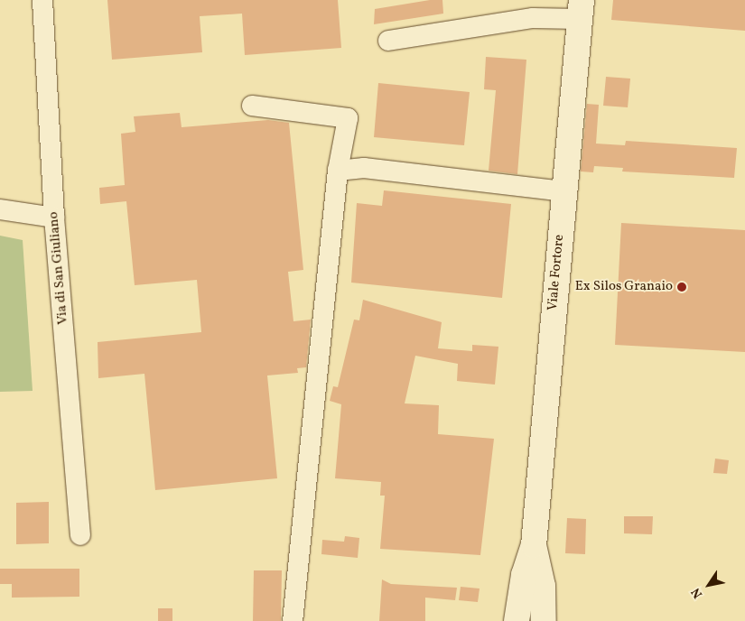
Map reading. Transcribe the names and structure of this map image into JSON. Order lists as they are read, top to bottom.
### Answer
{
  "streets": {
    "main road": ["Viale Fortore"],
    "street": ["Via di San Giuliano"]
  },
  "places": ["Ex Silos Granaio"],
  "north": "bottom left"
}
